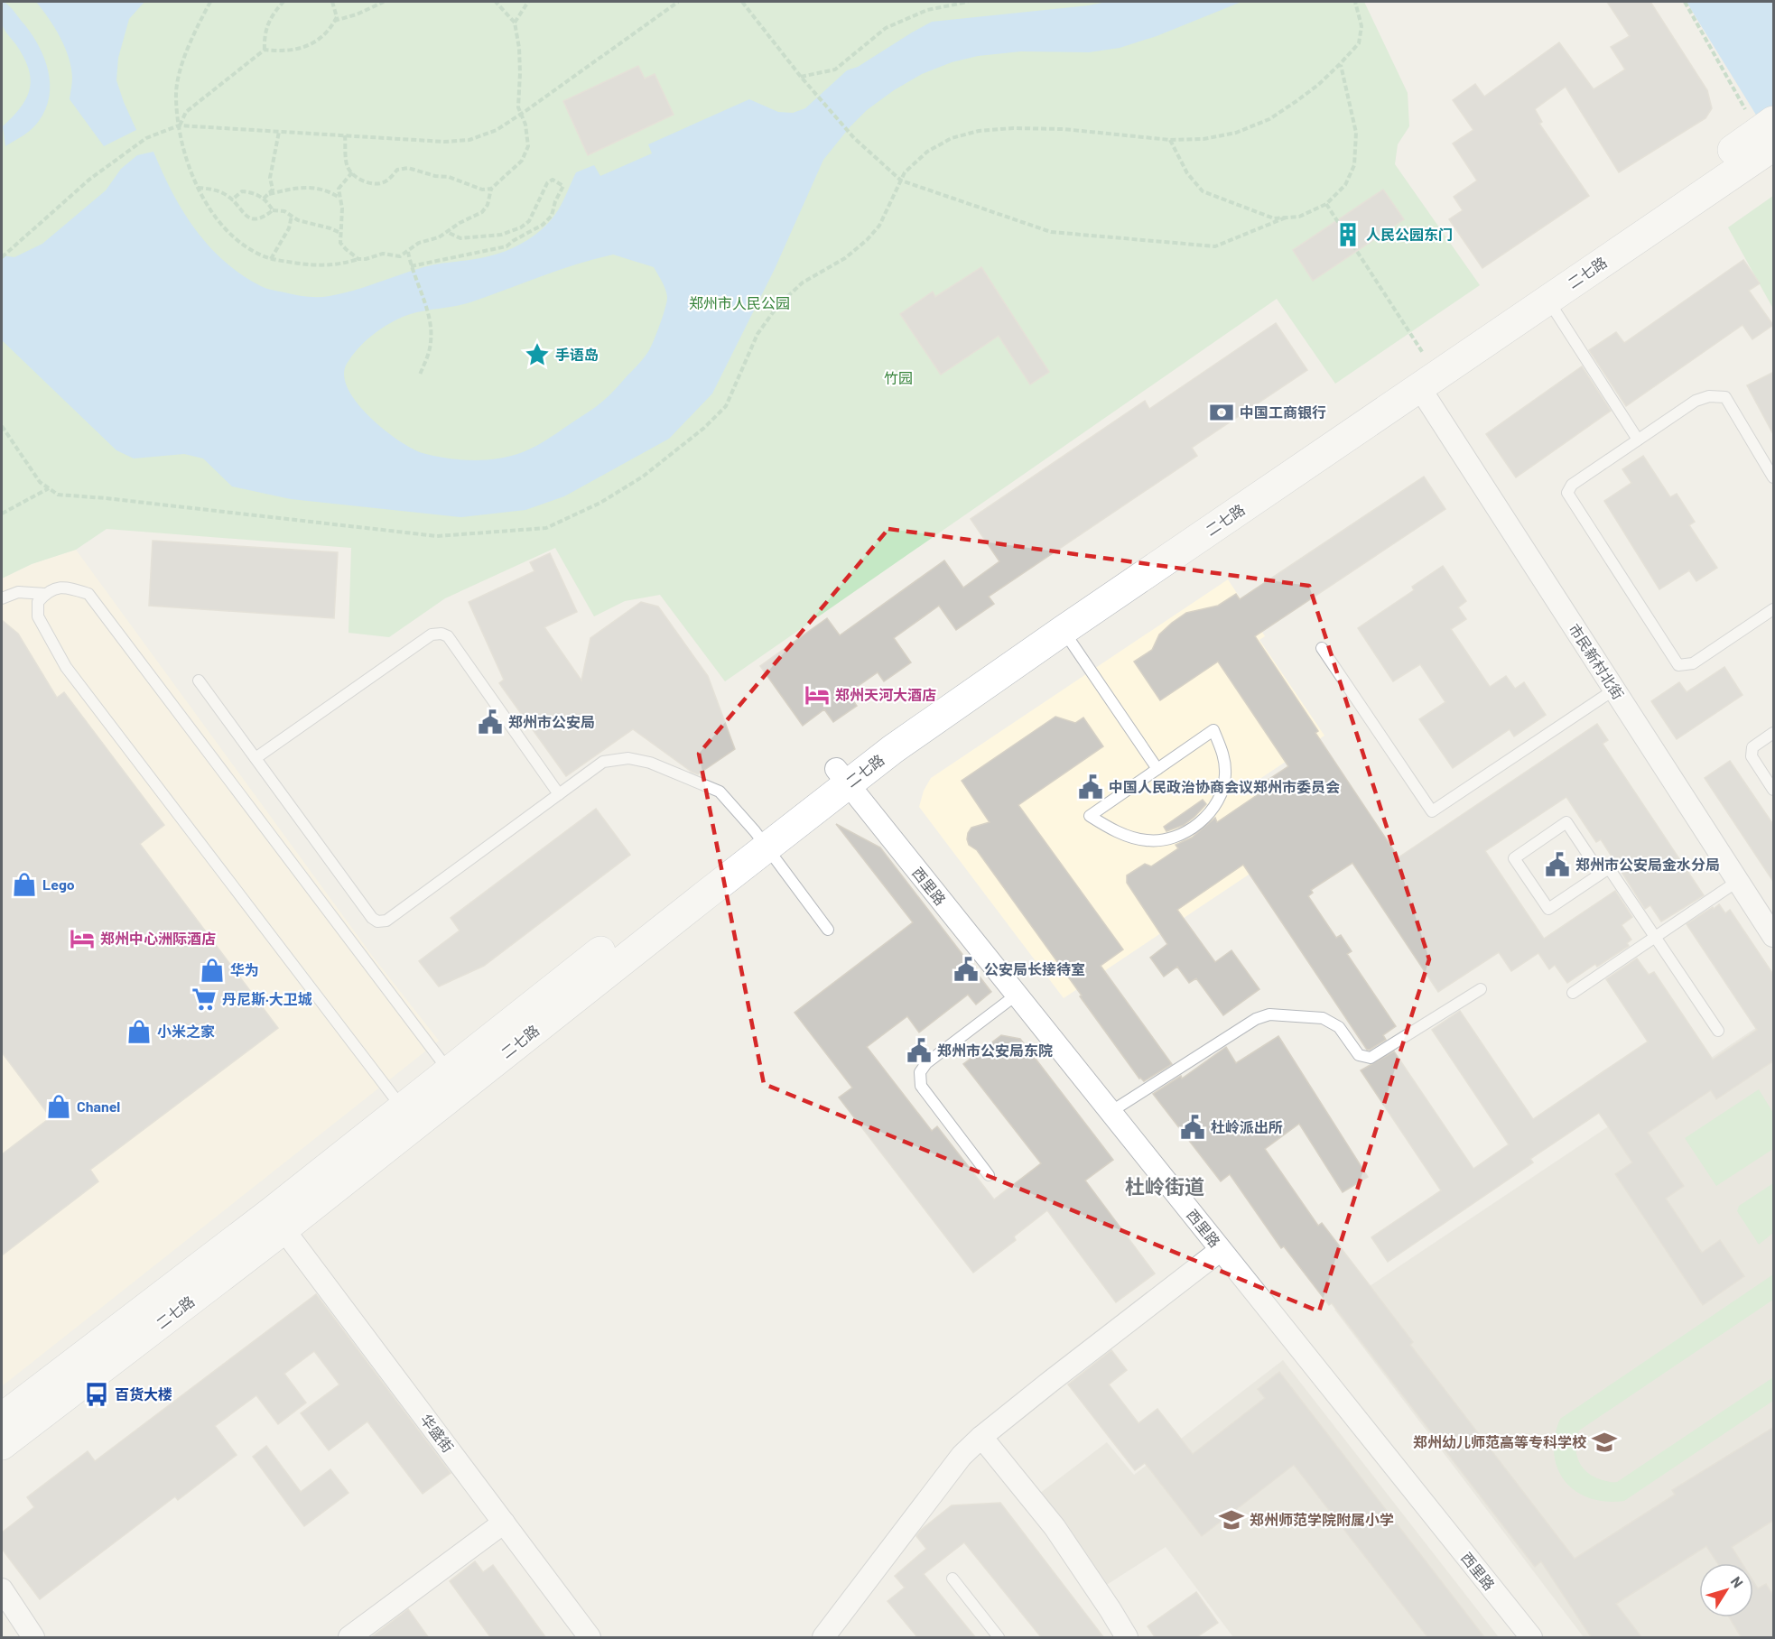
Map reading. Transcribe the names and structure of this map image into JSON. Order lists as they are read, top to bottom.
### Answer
{
  "streets": {
    "main road": ["二七路"],
    "street": ["市民新村北街", "西里路", "华盛街"]
  },
  "crossings": [
    ["二七路", "市民新村北街"],
    ["二七路", "西里路"],
    ["二七路", "华盛街"]
  ],
  "districts": ["杜岭街道"],
  "parks": ["郑州市人民公园", "竹园"],
  "places": {
    "building": ["人民公园东门"],
    "place": ["手语岛"],
    "bank": ["中国工商银行"],
    "hotel": ["郑州天河大酒店", "郑州中心洲际酒店"],
    "public building": [
      "郑州市公安局",
      "中国人民政治协商会议郑州市委员会",
      "郑州市公安局金水分局",
      "公安局长接待室",
      "郑州市公安局东院",
      "杜岭派出所"
    ],
    "shop": [
      "Lego",
      "华为",
      "小米之家",
      "Chanel"
    ],
    "supermarket": ["丹尼斯·大卫城"],
    "bus stop": ["百货大楼"],
    "school or university": ["郑州幼儿师范高等专科学校", "郑州师范学院附属小学"]
  },
  "north": "top right"
}
